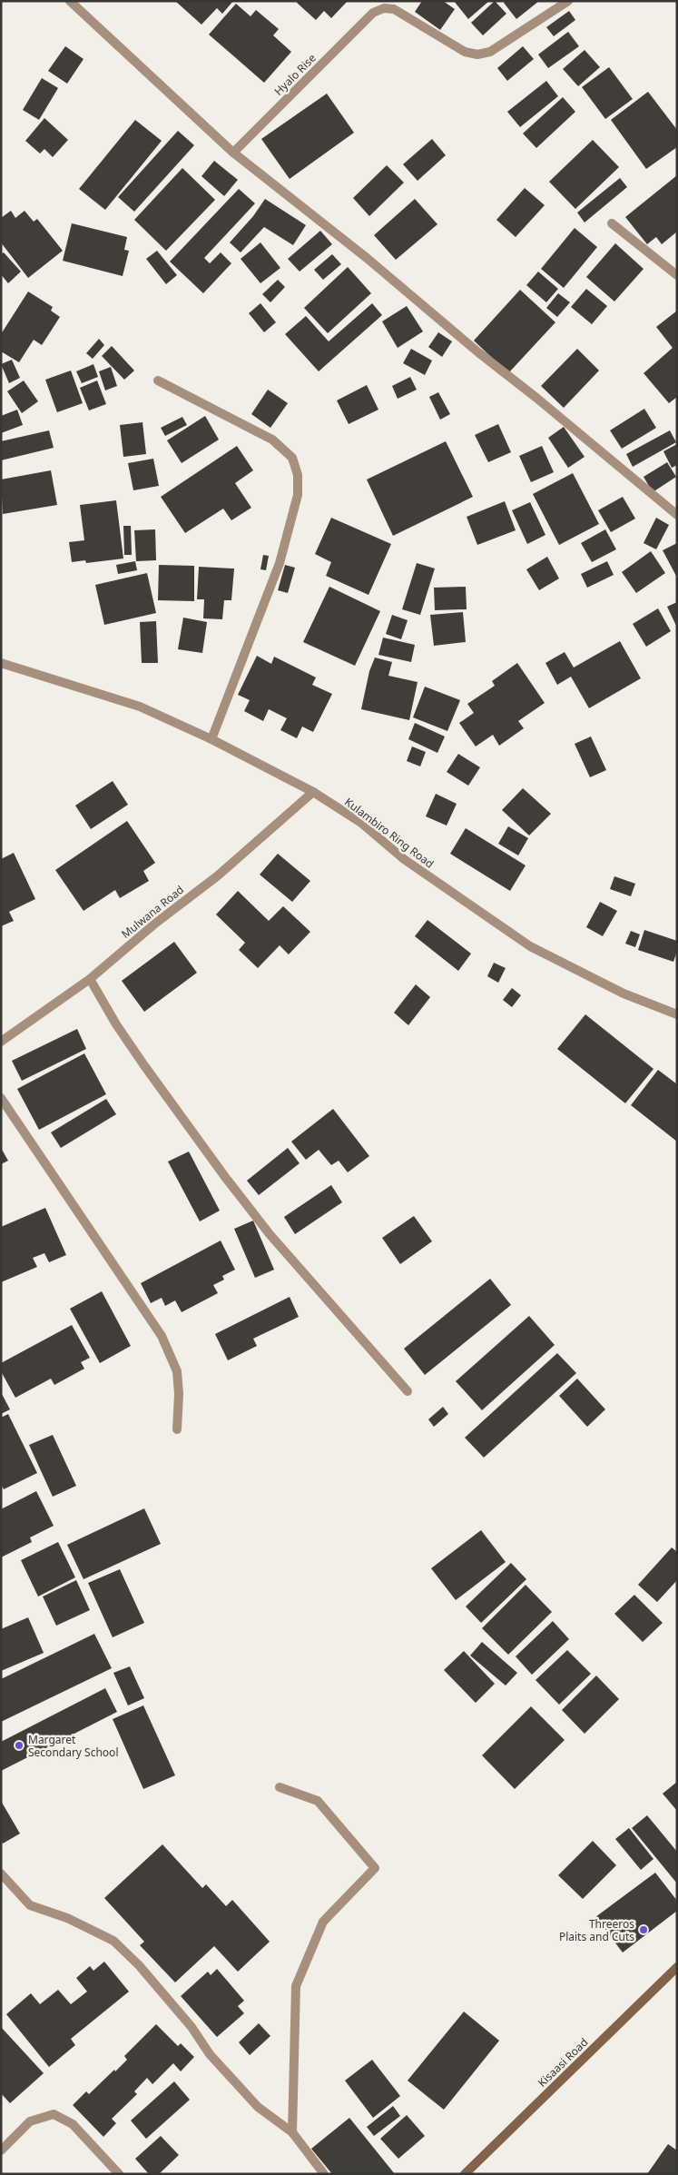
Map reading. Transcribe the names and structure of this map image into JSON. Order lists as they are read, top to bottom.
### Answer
{
  "streets": {
    "main road": ["Kisaasi Road"],
    "street": ["Hyalo Rise", "Kulambiro Ring Road", "Mulwana Road"]
  },
  "crossings": [
    ["Kulambiro Ring Road", "Mulwana Road"]
  ],
  "places": ["Margaret Secondary School", "Threeros Plaits and Cuts"]
}
